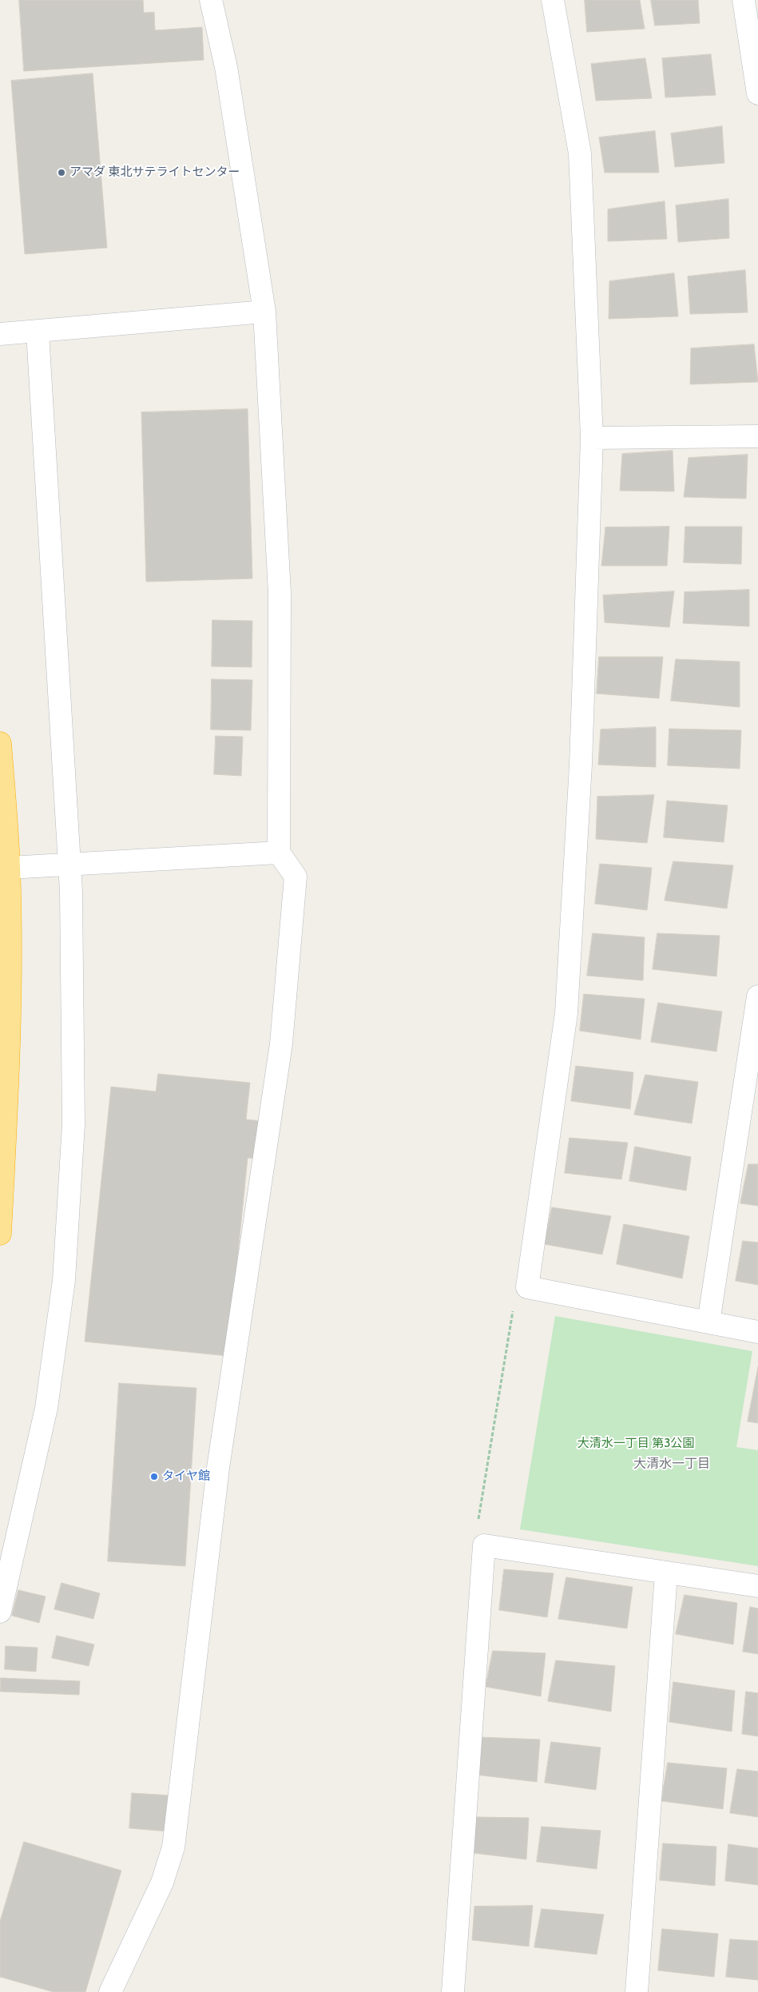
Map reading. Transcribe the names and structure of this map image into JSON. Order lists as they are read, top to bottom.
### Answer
{
  "districts": ["大清水一丁目"],
  "parks": ["大清水一丁目 第3公園"],
  "places": ["アマダ 東北サテライトセンター", "タイヤ館"]
}
